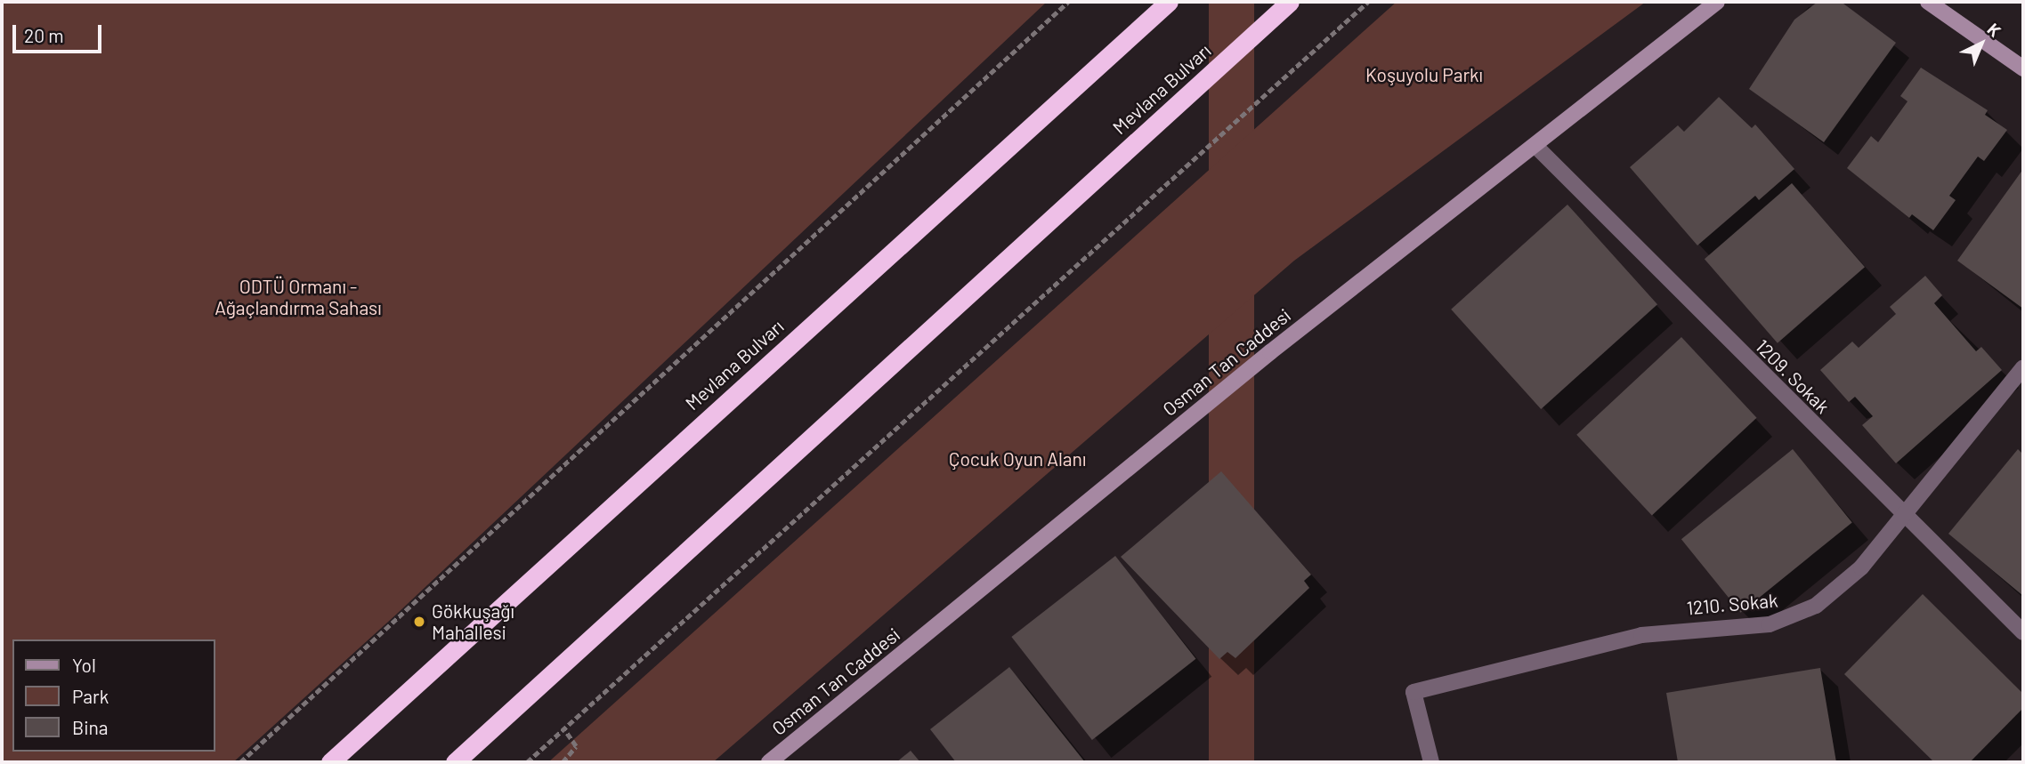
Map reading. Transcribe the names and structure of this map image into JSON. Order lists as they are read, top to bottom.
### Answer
{
  "streets": {
    "highway": ["Mevlana Bulvarı"],
    "street": ["Osman Tan Caddesi", "1209. Sokak", "1210. Sokak"]
  },
  "crossings": [
    ["Osman Tan Caddesi", "1209. Sokak"],
    ["1209. Sokak", "1210. Sokak"]
  ],
  "parks": ["Koşuyolu Parkı", "ODTÜ Ormanı - Ağaçlandırma Sahası", "Çocuk Oyun Alanı"],
  "places": ["Gökkuşağı Mahallesi"],
  "legend": ["Yol", "Park", "Bina"],
  "scale_bar": "20 m",
  "north": "top right"
}
